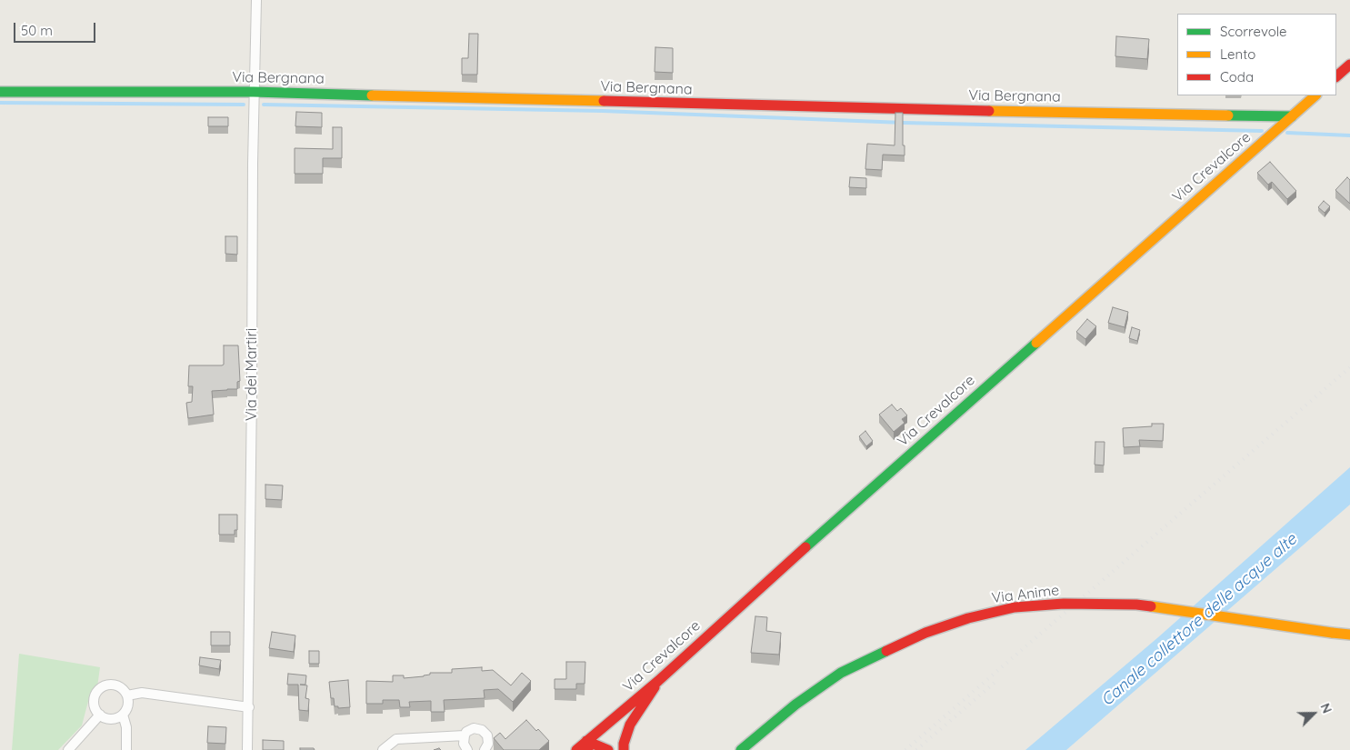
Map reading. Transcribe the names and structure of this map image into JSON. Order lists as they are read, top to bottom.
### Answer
{
  "streets": {
    "street": [
      "Via Bergnana",
      "Via Crevalcore",
      "Via dei Martiri",
      "Via Anime"
    ]
  },
  "crossings": [
    ["Via Bergnana", "Via Crevalcore"],
    ["Via Bergnana", "Via dei Martiri"]
  ],
  "water": ["Canale collettore delle acque alte"],
  "legend": ["Scorrevole", "Lento", "Coda"],
  "scale_bar": "50 m",
  "north": "top right"
}
